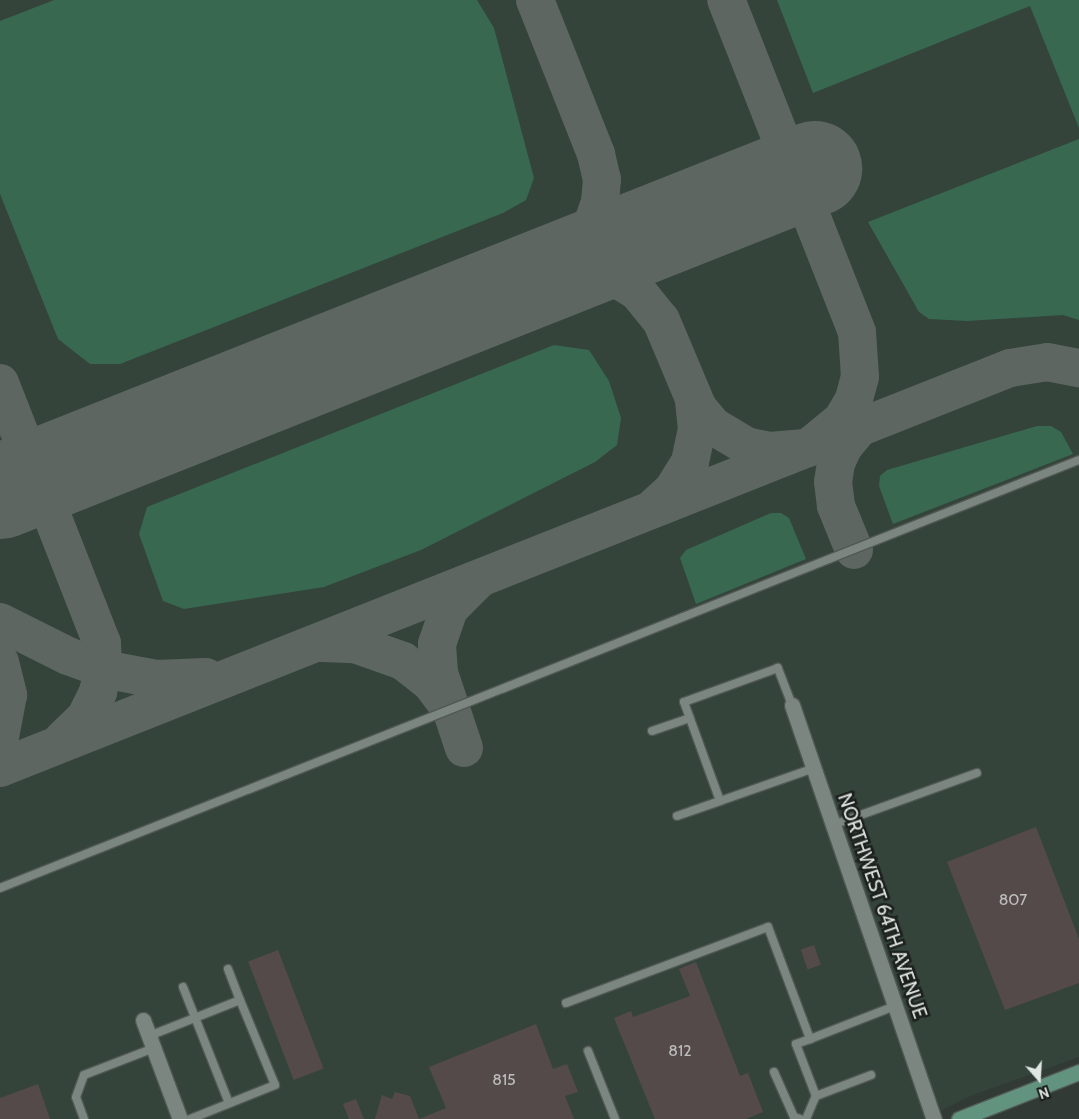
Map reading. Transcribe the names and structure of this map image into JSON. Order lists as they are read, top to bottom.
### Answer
{
  "streets": {
    "street": ["NORTHWEST 64TH AVENUE"]
  },
  "house_numbers": ["807", "812", "815"],
  "north": "bottom"
}
